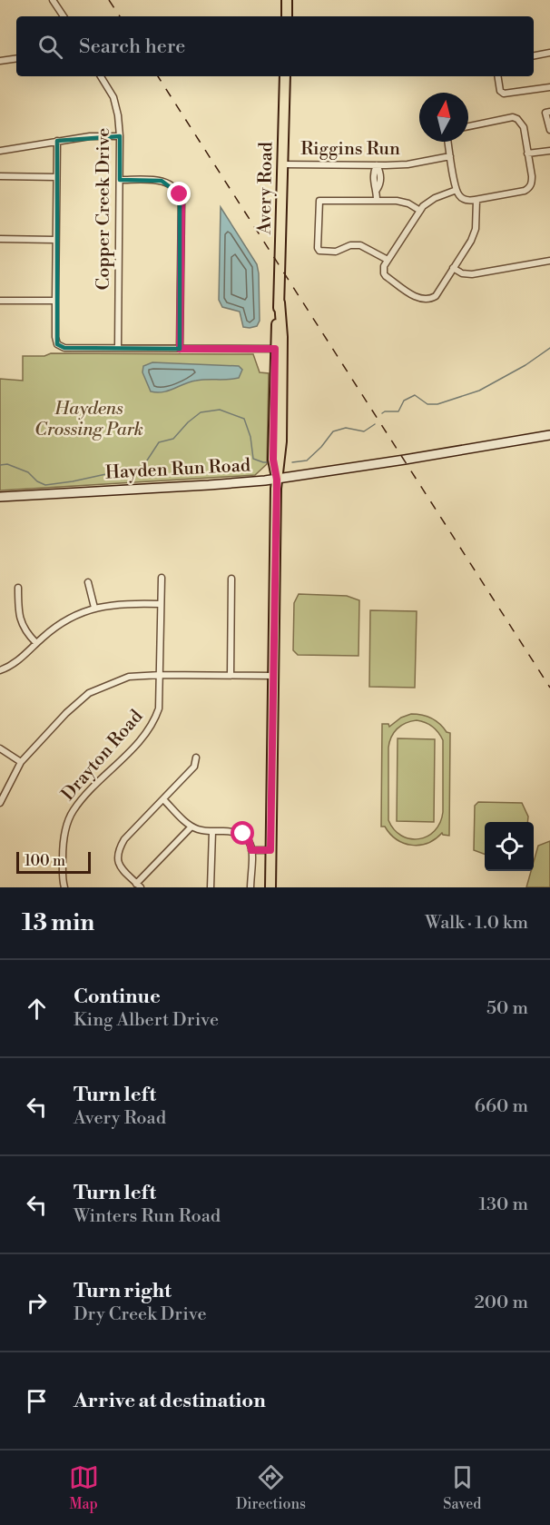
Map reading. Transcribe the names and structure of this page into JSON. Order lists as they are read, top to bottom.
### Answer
{
  "streets": {
    "main road": ["Avery Road", "Hayden Run Road"],
    "street": ["Riggins Run", "Copper Creek Drive", "Drayton Road"]
  },
  "crossings": [
    ["Riggins Run", "Avery Road"],
    ["Avery Road", "Hayden Run Road"]
  ],
  "parks": ["Haydens Crossing Park"],
  "scale_bar": "100 m",
  "north": "top",
  "page": {
    "search": "Search here",
    "scale": "100 m",
    "heading": ["13 min", "Walk · 1.0 km"],
    "list": [
      ["Continue", "King Albert Drive", "50 m"],
      ["Turn left", "Avery Road", "660 m"],
      ["Turn left", "Winters Run Road", "130 m"],
      ["Turn right", "Dry Creek Drive", "200 m"],
      "Arrive at destination"
    ],
    "nav": ["Map", "Directions", "Saved"]
  }
}
